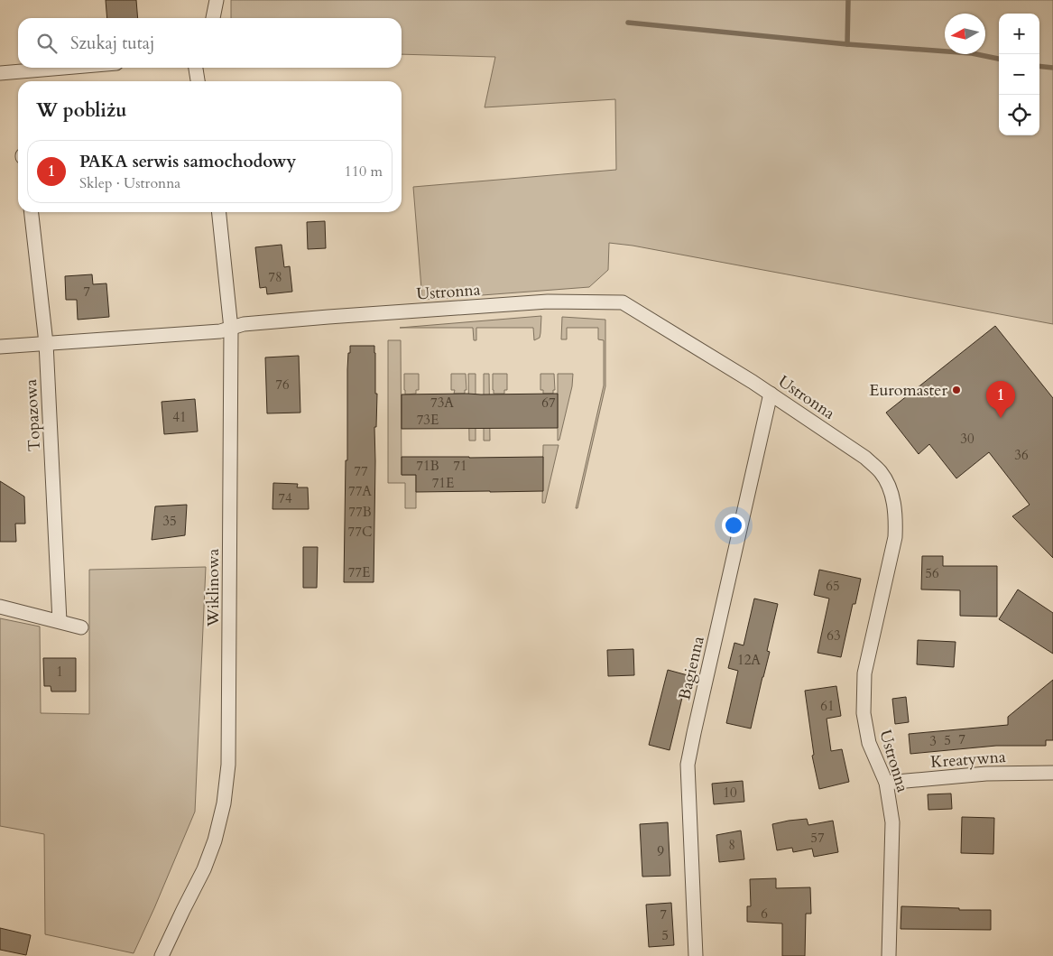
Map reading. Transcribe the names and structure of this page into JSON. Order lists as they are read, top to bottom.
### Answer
{
  "streets": {
    "street": [
      "Ustronna",
      "Topazowa",
      "Wiklinowa",
      "Bagienna",
      "Kreatywna"
    ]
  },
  "crossings": [
    ["Ustronna", "Topazowa"],
    ["Ustronna", "Wiklinowa"],
    ["Ustronna", "Bagienna"],
    ["Ustronna", "Kreatywna"]
  ],
  "places": ["Euromaster"],
  "house_numbers": [
    "78",
    "7",
    "76",
    "73A",
    "67",
    "41",
    "73E",
    "30",
    "36",
    "71B",
    "71",
    "77",
    "71E",
    "77A",
    "74",
    "77B",
    "35",
    "77C",
    "77E",
    "56",
    "65",
    "63",
    "12A",
    "1",
    "61",
    "7",
    "5",
    "3",
    "10",
    "57",
    "8",
    "9",
    "6",
    "7",
    "5"
  ],
  "north": "left",
  "page": {
    "map_buttons": ["+", "−"],
    "search": "Szukaj tutaj",
    "heading": "W pobliżu",
    "list": [
      {
        "mark": "1",
        "name": "PAKA serwis samochodowy",
        "note": "Sklep · Ustronna",
        "value": "110 m"
      }
    ],
    "pins": "1"
  }
}
